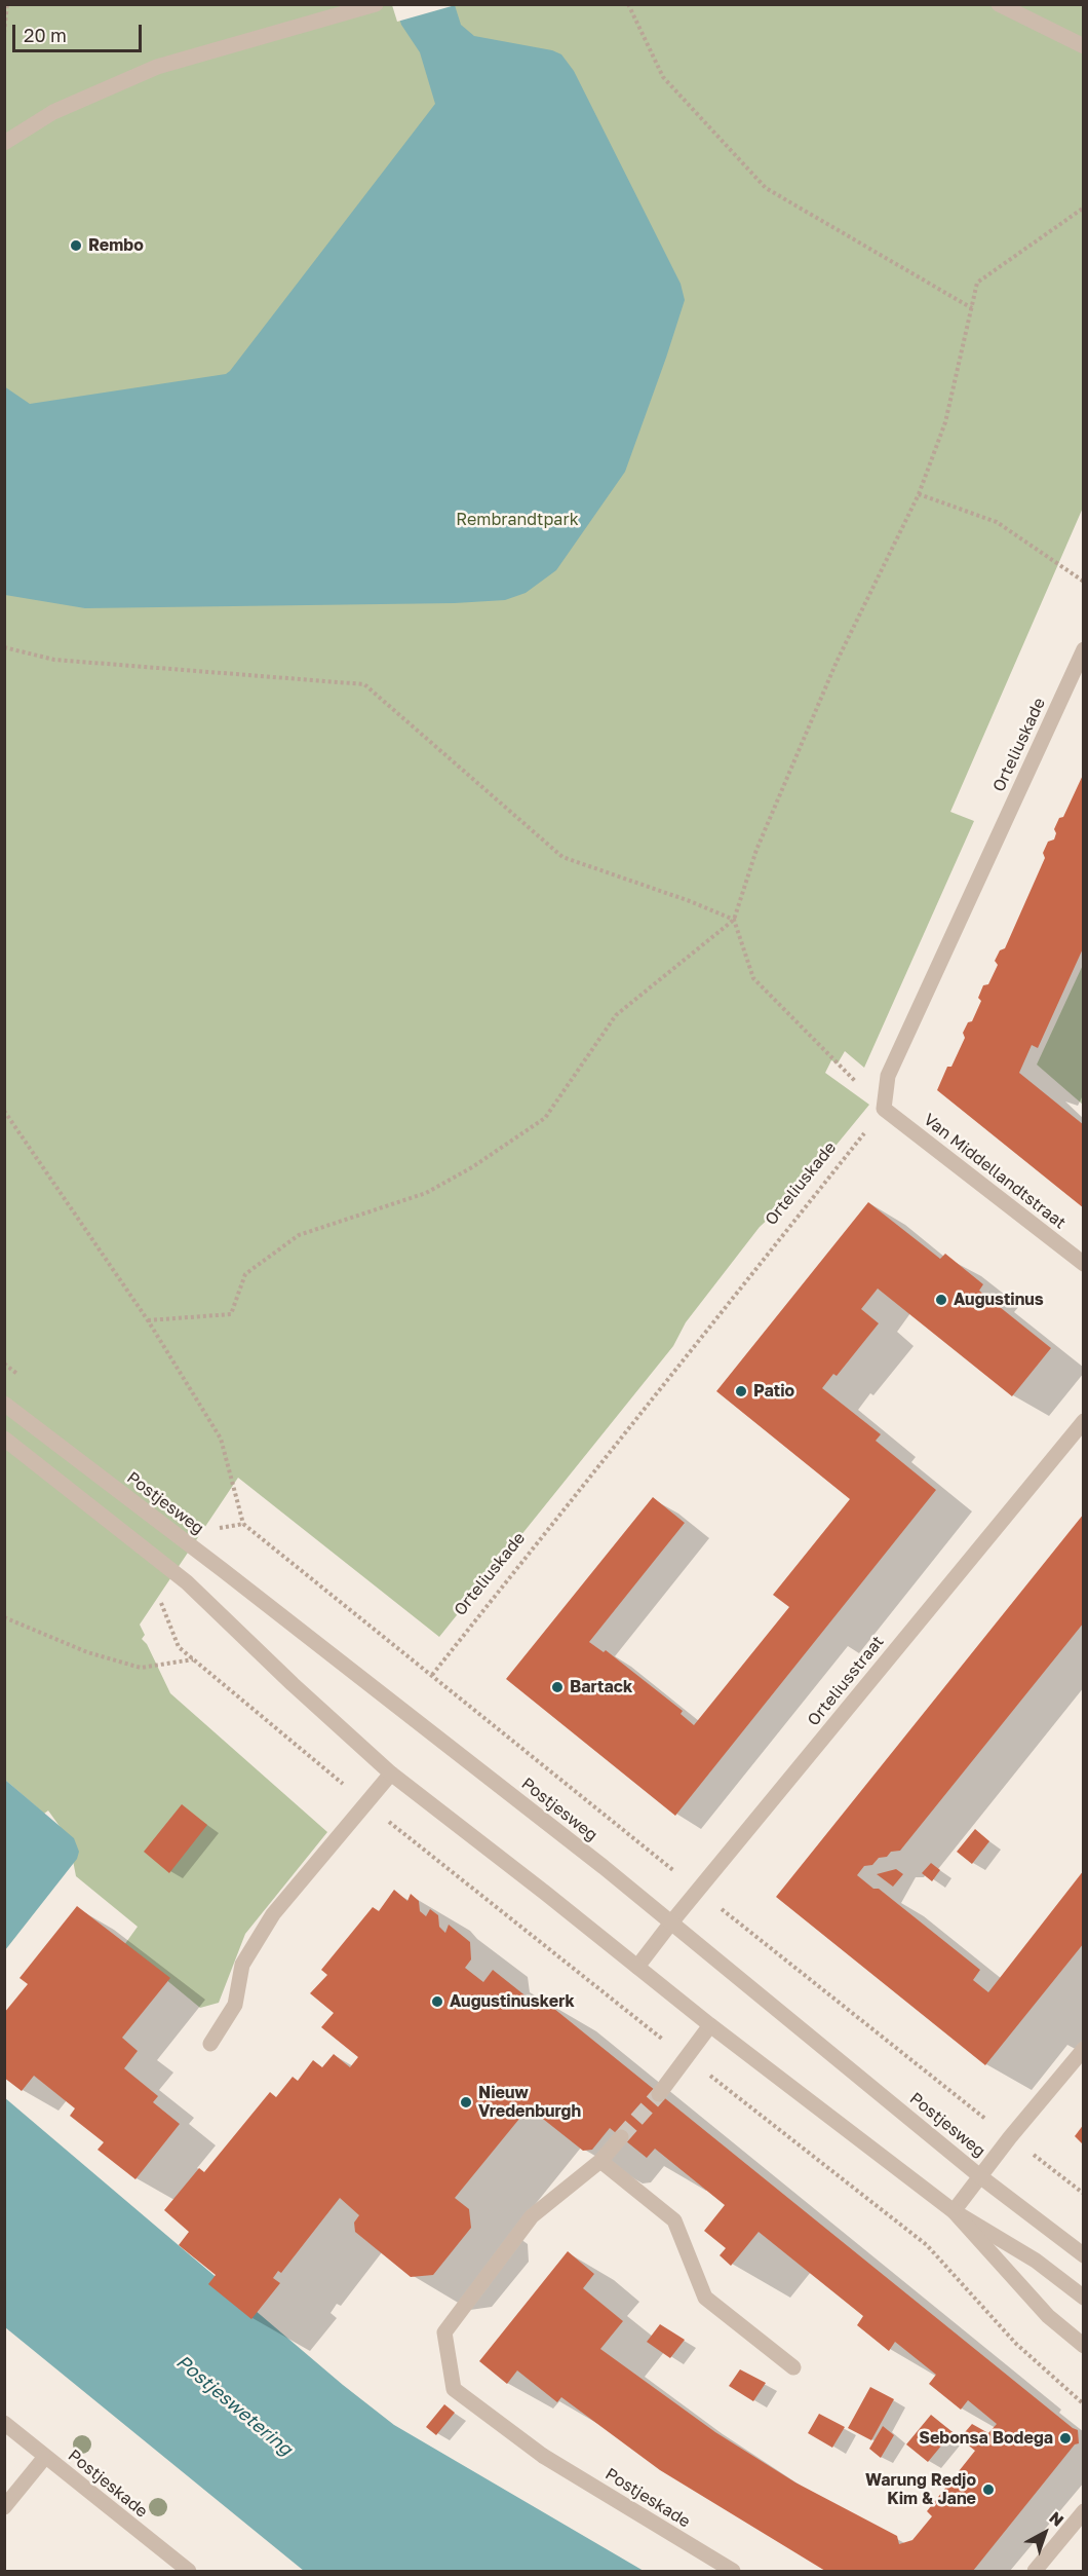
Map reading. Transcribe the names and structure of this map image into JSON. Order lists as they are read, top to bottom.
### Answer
{
  "streets": {
    "street": [
      "Orteliuskade",
      "Van Middellandtstraat",
      "Postjesweg",
      "Orteliusstraat",
      "Postjeskade"
    ]
  },
  "crossings": [
    ["Orteliuskade", "Van Middellandtstraat"],
    ["Orteliuskade", "Postjesweg"],
    ["Postjesweg", "Orteliusstraat"]
  ],
  "water": ["Postjeswetering"],
  "parks": ["Rembrandtpark"],
  "places": [
    "Rembo",
    "Augustinus",
    "Patio",
    "Bartack",
    "Augustinuskerk",
    "Nieuw Vredenburgh",
    "Sebonsa Bodega",
    "Warung Redjo Kim & Jane"
  ],
  "scale_bar": "20 m",
  "north": "top right"
}
